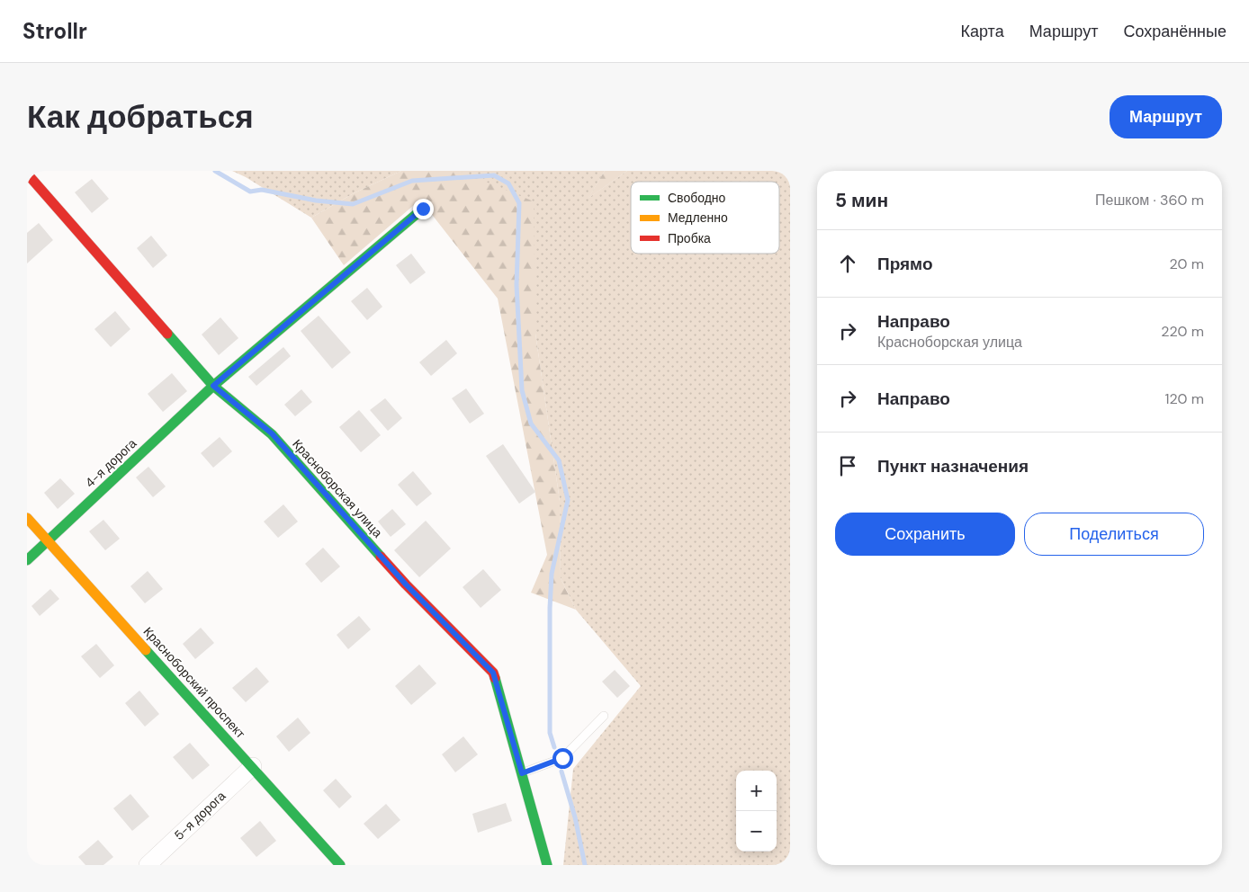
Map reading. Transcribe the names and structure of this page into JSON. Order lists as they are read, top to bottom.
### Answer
{
  "streets": {
    "street": [
      "4-я дорога",
      "Красноборская улица",
      "Красноборский проспект",
      "5-я дорога"
    ]
  },
  "crossings": [
    ["4-я дорога", "Красноборская улица"],
    ["4-я дорога", "Красноборский проспект"],
    ["Красноборский проспект", "5-я дорога"]
  ],
  "legend": ["Свободно", "Медленно", "Пробка"],
  "page": {
    "header": "Strollr",
    "nav": ["Карта", "Маршрут", "Сохранённые"],
    "buttons": [
      "Маршрут",
      ["Сохранить", "Поделиться"]
    ],
    "title": "Как добраться",
    "heading": ["5 мин", "Пешком · 360 m"],
    "list": [
      ["Прямо", "20 m"],
      ["Направо", "Красноборская улица", "220 m"],
      ["Направо", "120 m"],
      "Пункт назначения"
    ],
    "map_buttons": ["+", "−"]
  }
}
